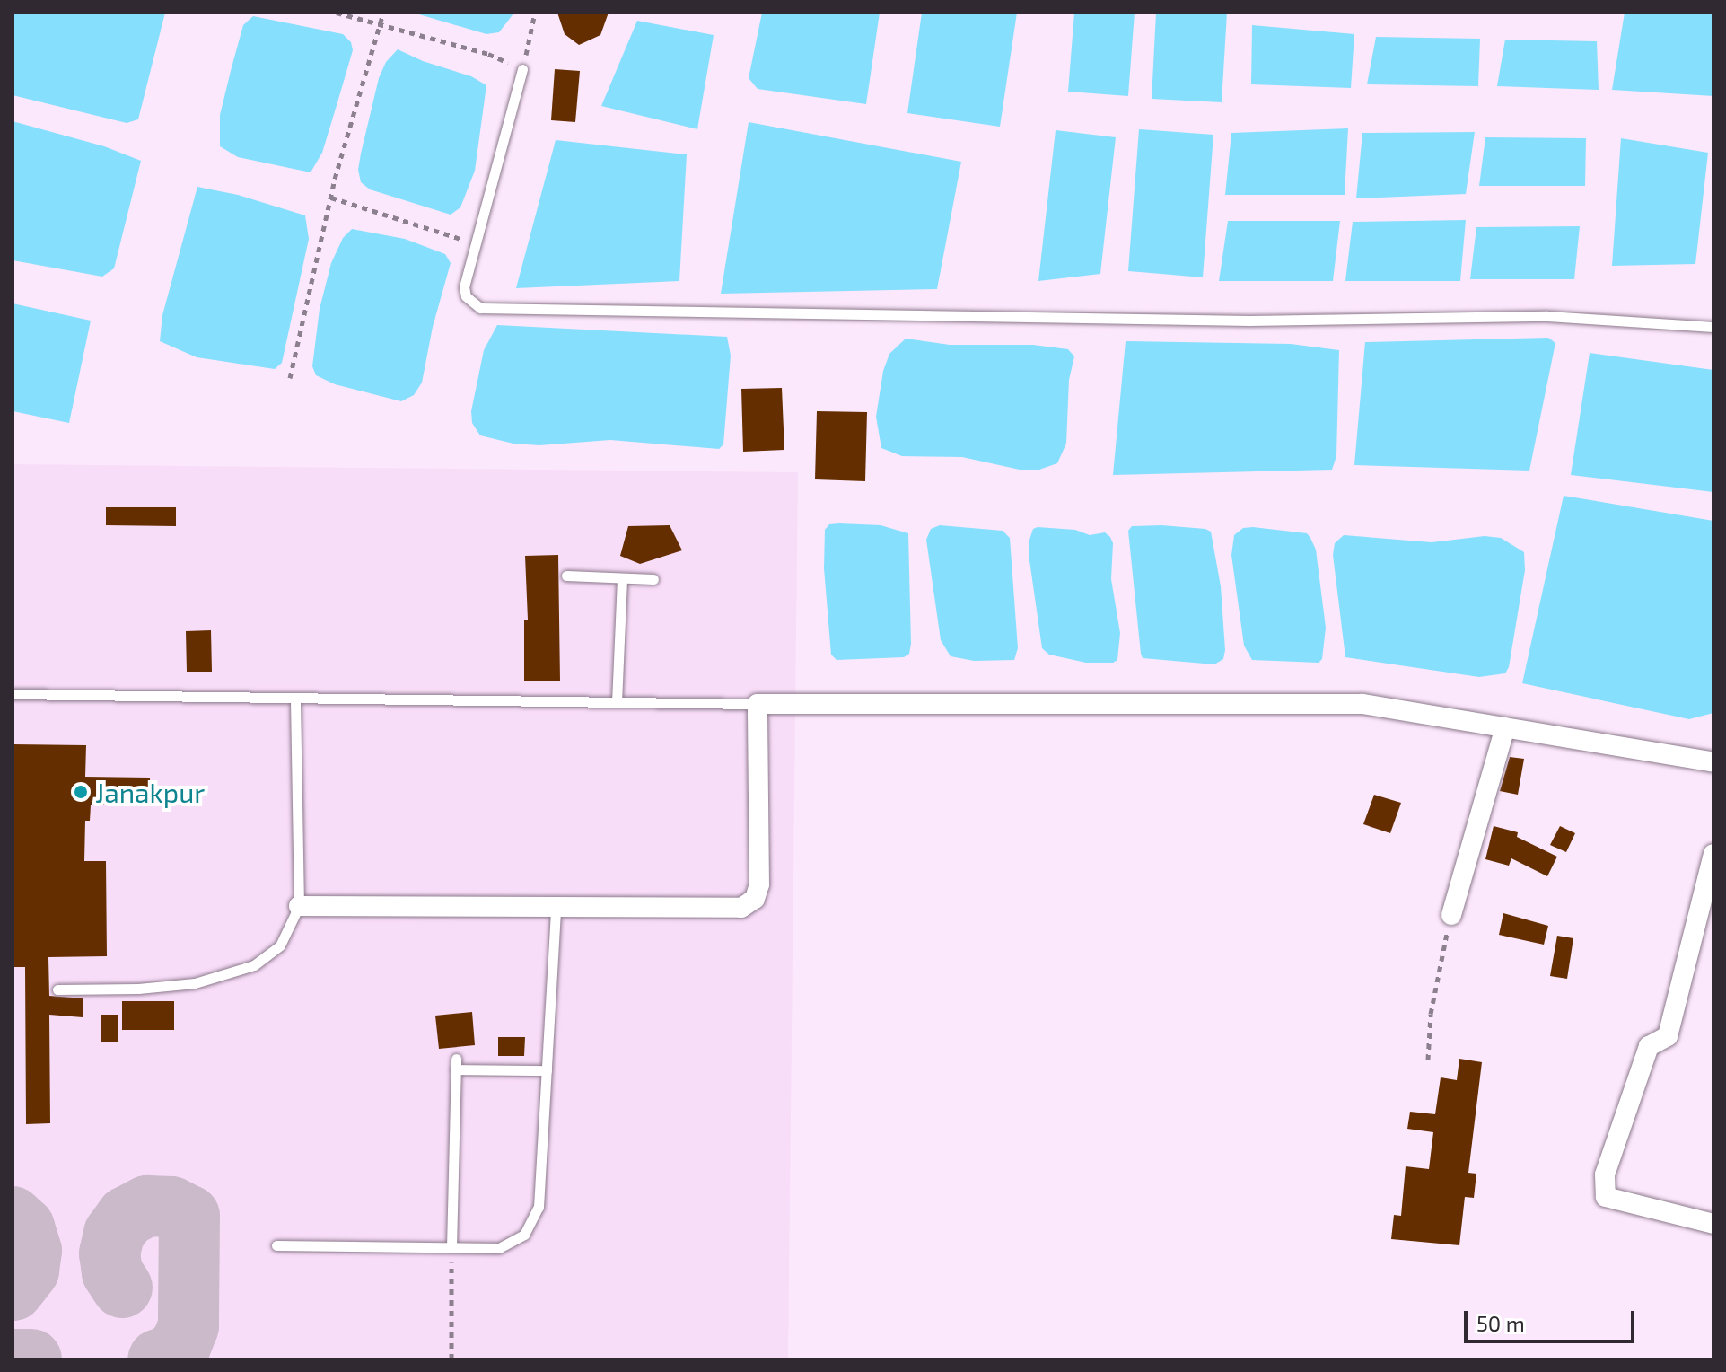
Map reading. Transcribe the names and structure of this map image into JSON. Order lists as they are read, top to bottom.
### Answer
{
  "places": ["Janakpur"],
  "scale_bar": "50 m"
}
